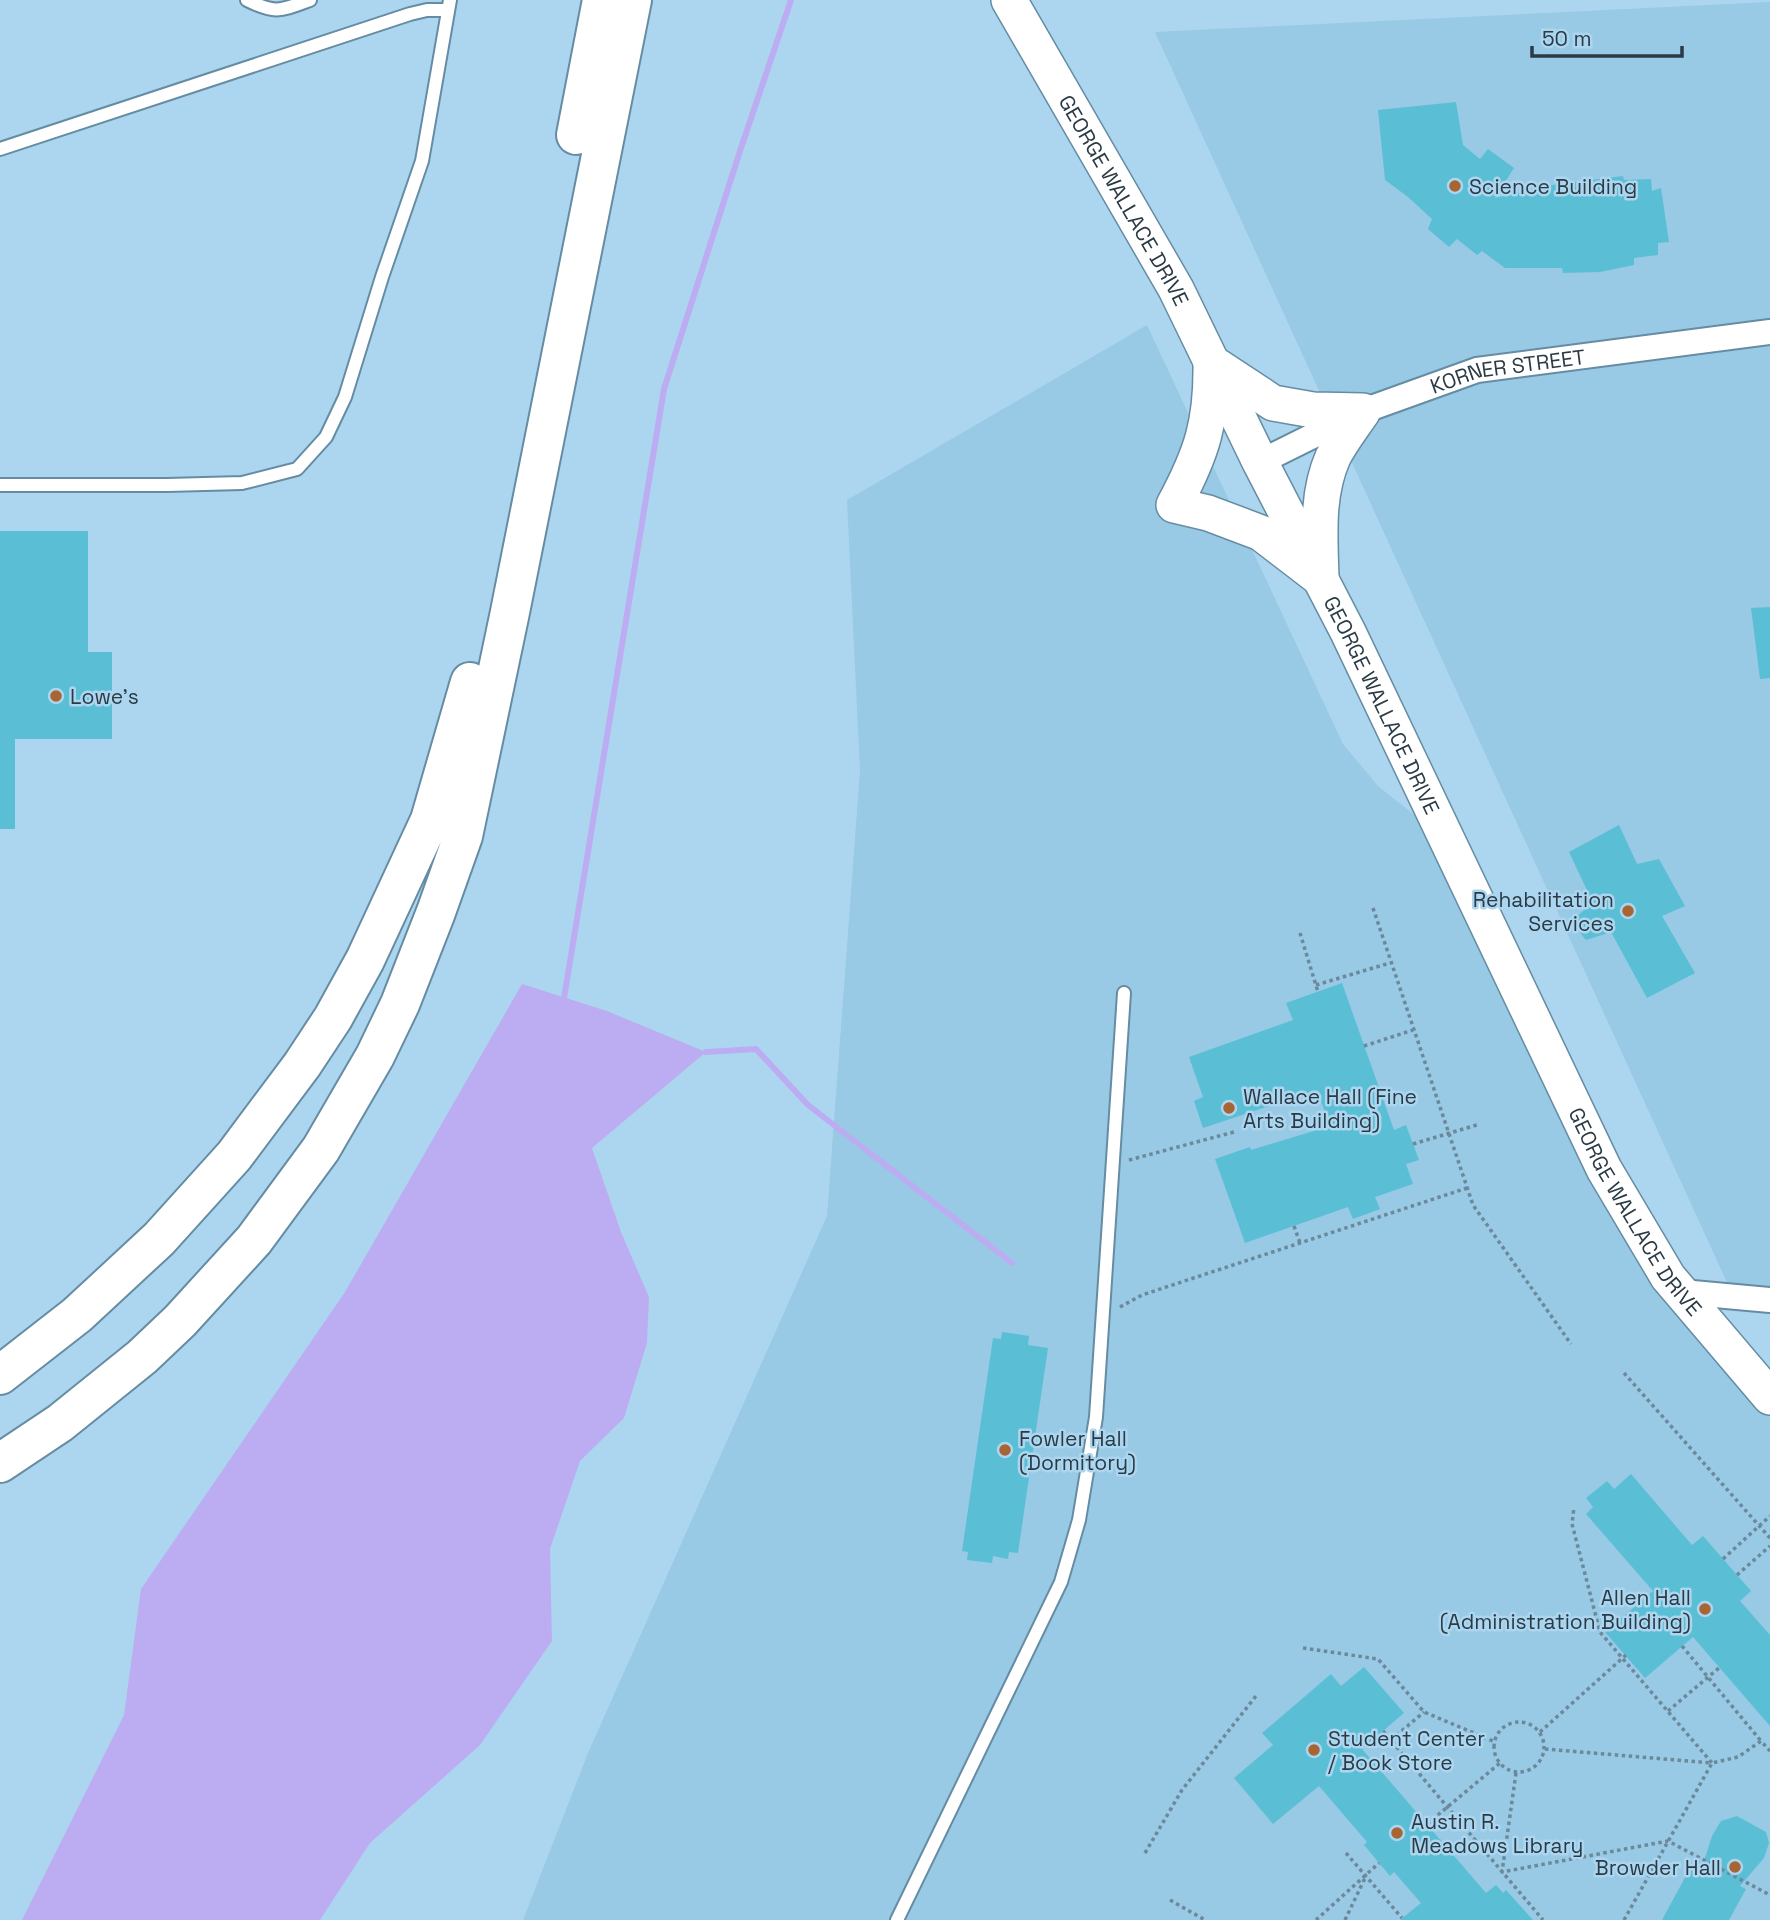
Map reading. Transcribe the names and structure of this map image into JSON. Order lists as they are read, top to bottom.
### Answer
{
  "streets": {
    "street": ["GEORGE WALLACE DRIVE", "KORNER STREET"]
  },
  "crossings": [
    ["GEORGE WALLACE DRIVE", "KORNER STREET"]
  ],
  "places": [
    "Science Building",
    "Lowe's",
    "Rehabilitation Services",
    "Wallace Hall (Fine Arts Building)",
    "Fowler Hall (Dormitory)",
    "Allen Hall (Administration Building)",
    "Student Center / Book Store",
    "Austin R. Meadows Library",
    "Browder Hall"
  ],
  "scale_bar": "50 m"
}
